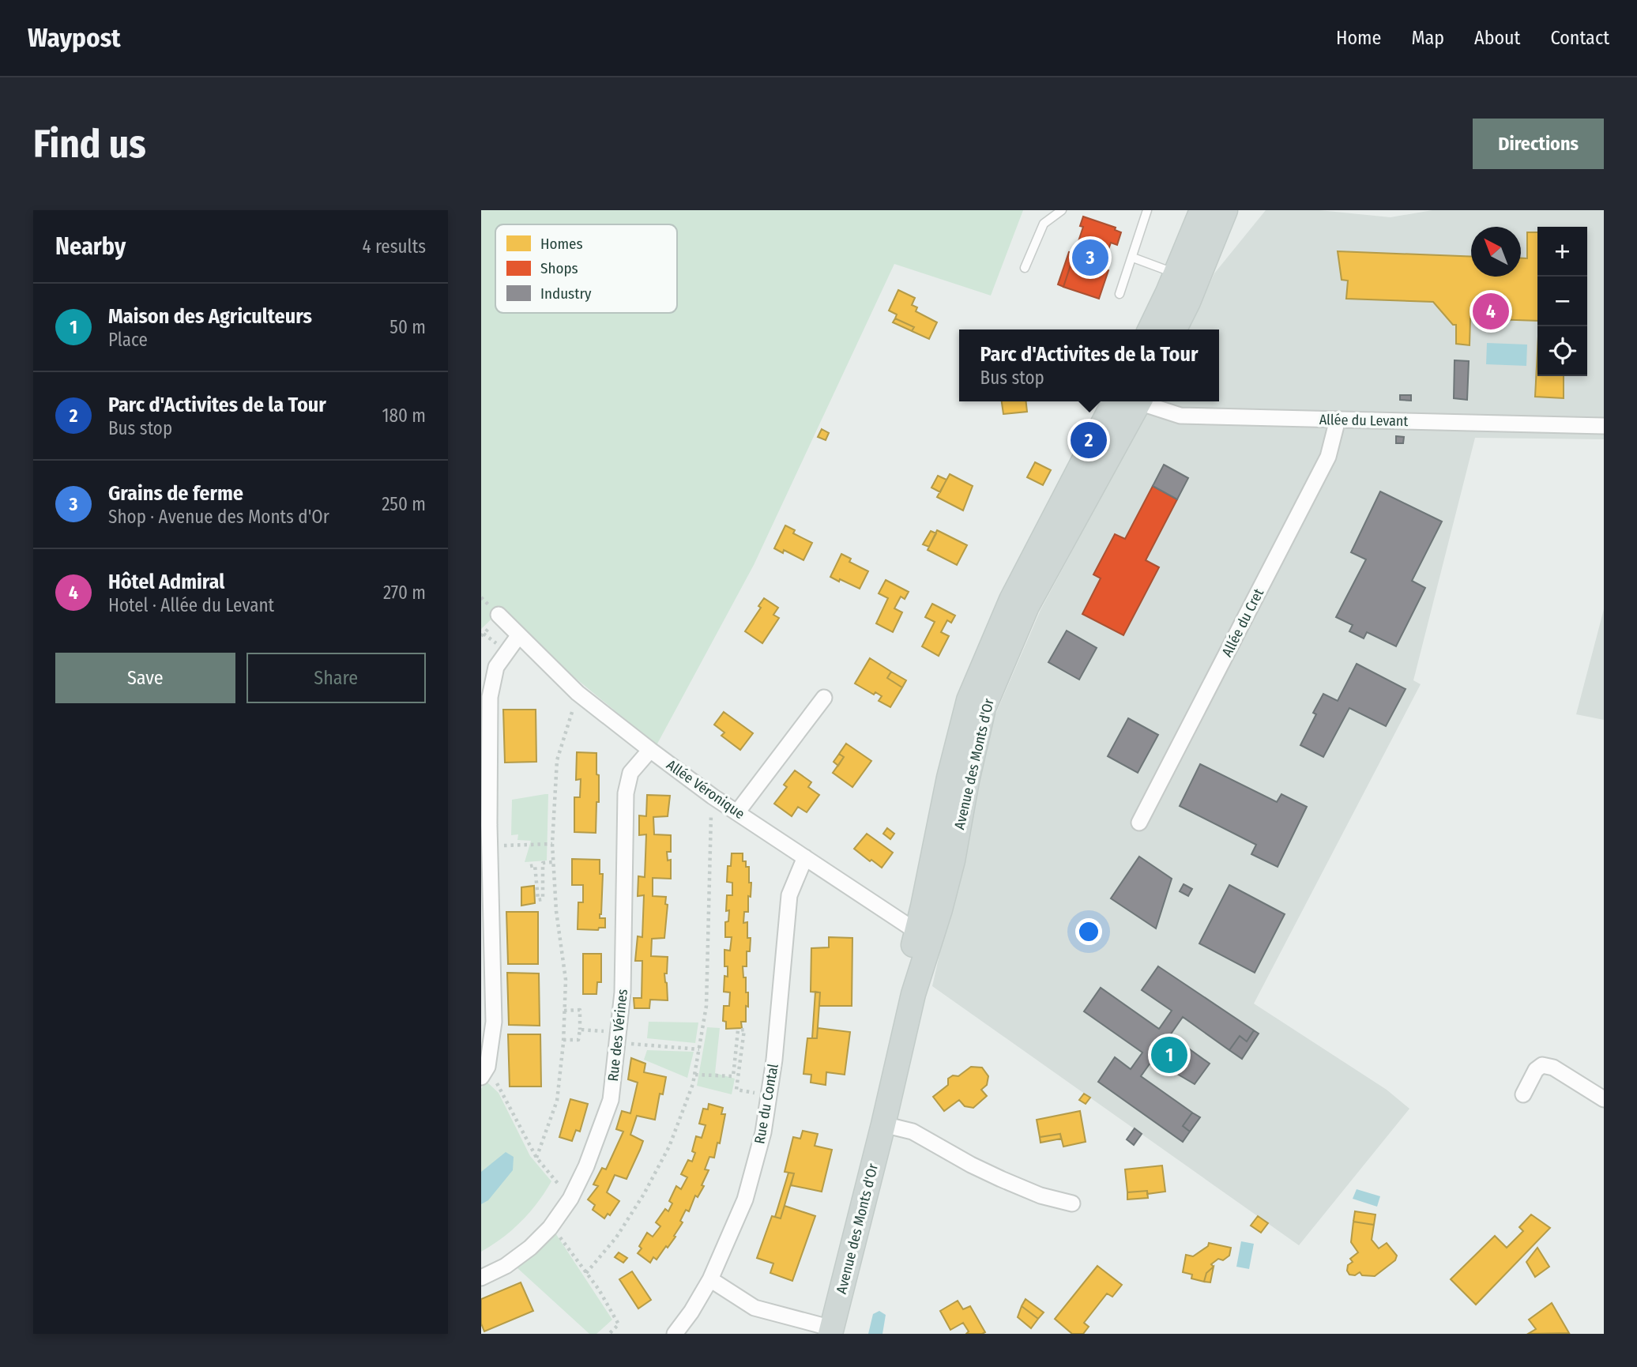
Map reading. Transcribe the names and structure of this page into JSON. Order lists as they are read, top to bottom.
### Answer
{
  "streets": {
    "main road": ["Avenue des Monts d'Or"],
    "street": [
      "Allée du Levant",
      "Allée du Cret",
      "Allée Véronique",
      "Rue des Vérines",
      "Rue du Contal"
    ]
  },
  "crossings": [
    ["Allée du Levant", "Allée du Cret"],
    ["Avenue des Monts d'Or", "Allée Véronique"],
    ["Allée Véronique", "Rue des Vérines"],
    ["Allée Véronique", "Rue du Contal"]
  ],
  "legend": ["Homes", "Shops", "Industry"],
  "north": "top left",
  "page": {
    "header": "Waypost",
    "nav": [
      "Home",
      "Map",
      "About",
      "Contact"
    ],
    "buttons": [
      "Directions",
      ["Save", "Share"]
    ],
    "title": "Find us",
    "heading": ["Nearby", "4 results"],
    "map_buttons": ["+", "−"],
    "pins": [
      "3",
      "4",
      "2",
      "1"
    ],
    "list": [
      {
        "mark": "1",
        "name": "Maison des Agriculteurs",
        "note": "Place",
        "value": "50 m"
      },
      {
        "mark": "2",
        "name": "Parc d'Activites de la Tour",
        "note": "Bus stop",
        "value": "180 m"
      },
      {
        "mark": "3",
        "name": "Grains de ferme",
        "note": "Shop · Avenue des Monts d'Or",
        "value": "250 m"
      },
      {
        "mark": "4",
        "name": "Hôtel Admiral",
        "note": "Hotel · Allée du Levant",
        "value": "270 m"
      }
    ],
    "popup": ["Parc d'Activites de la Tour", "Bus stop"]
  }
}
